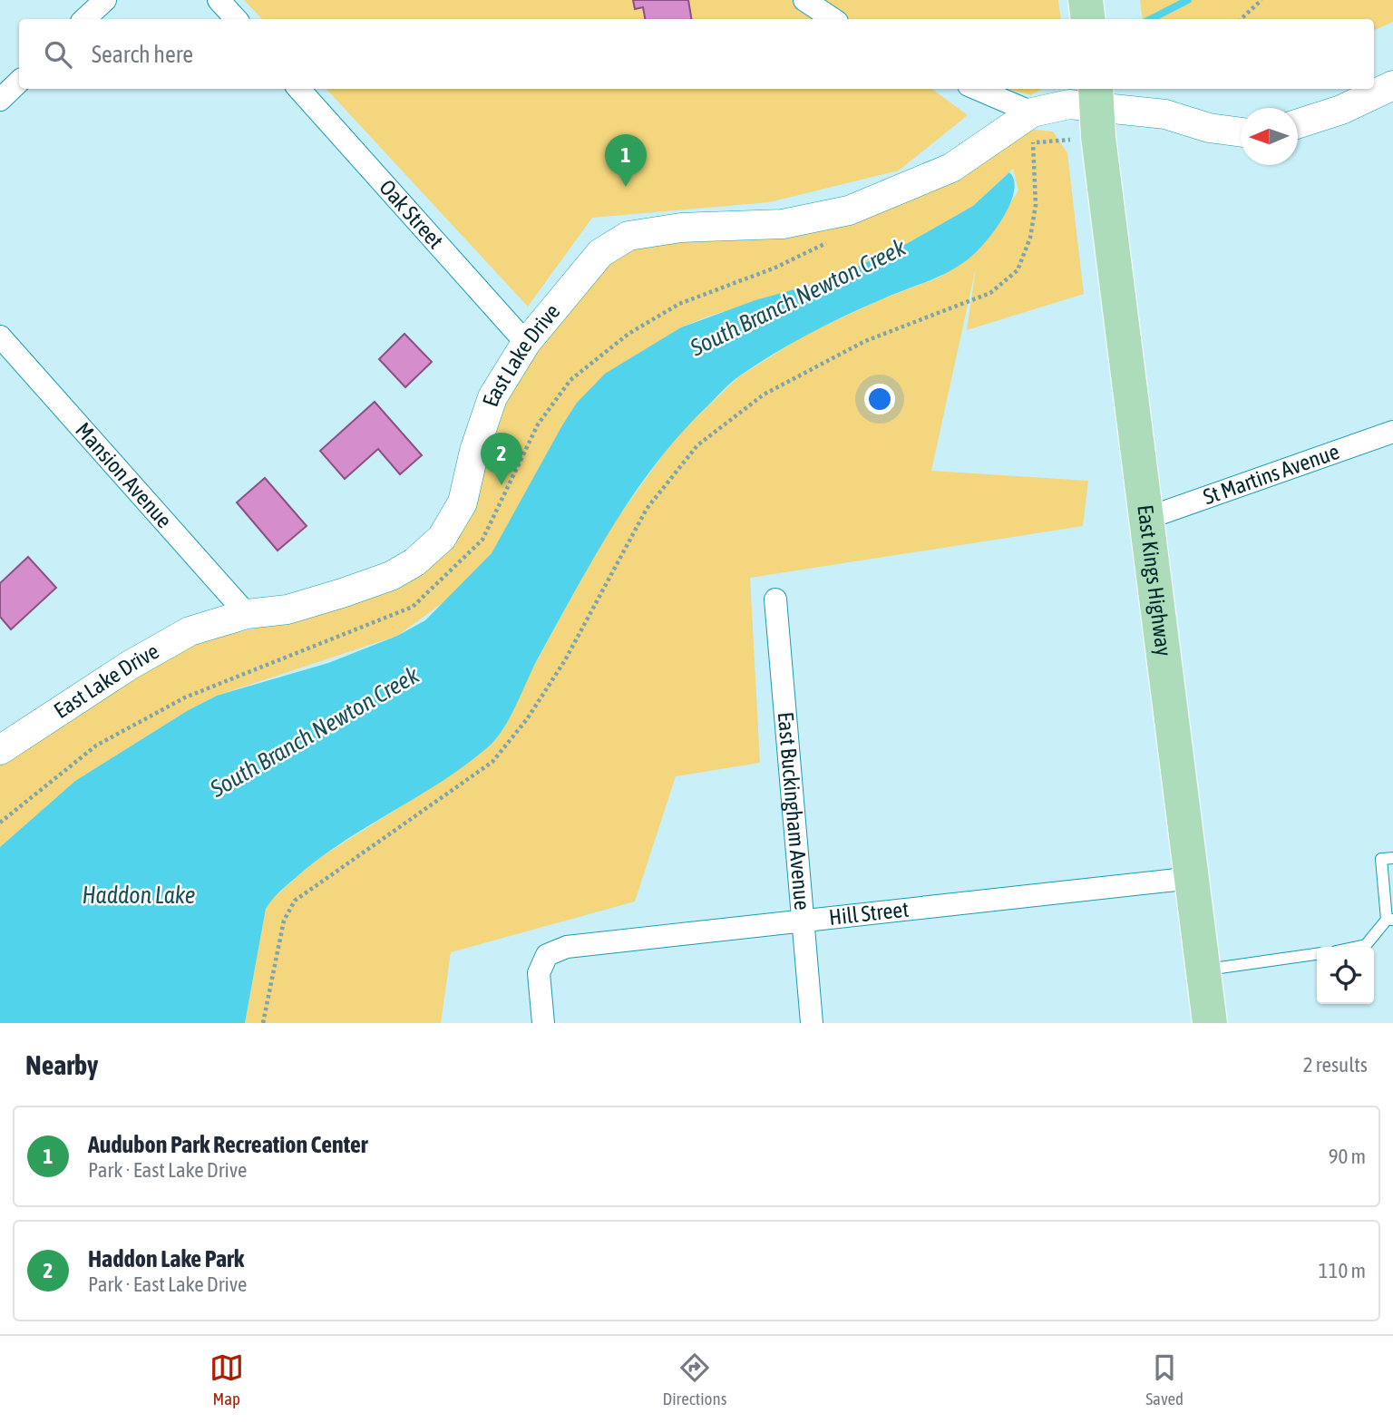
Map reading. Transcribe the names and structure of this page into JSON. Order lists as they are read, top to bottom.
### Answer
{
  "streets": {
    "main road": ["East Kings Highway"],
    "street": [
      "Oak Street",
      "East Lake Drive",
      "St Martins Avenue",
      "Mansion Avenue",
      "East Buckingham Avenue",
      "Hill Street"
    ]
  },
  "crossings": [
    ["Oak Street", "East Lake Drive"],
    ["East Lake Drive", "Mansion Avenue"],
    ["East Lake Drive", "East Kings Highway"],
    ["St Martins Avenue", "East Kings Highway"],
    ["East Kings Highway", "Hill Street"],
    ["East Buckingham Avenue", "Hill Street"]
  ],
  "water": ["South Branch Newton Creek", "Haddon Lake"],
  "north": "left",
  "page": {
    "search": "Search here",
    "pins": ["1", "2"],
    "heading": ["Nearby", "2 results"],
    "list": [
      {
        "mark": "1",
        "name": "Audubon Park Recreation Center",
        "note": "Park · East Lake Drive",
        "value": "90 m"
      },
      {
        "mark": "2",
        "name": "Haddon Lake Park",
        "note": "Park · East Lake Drive",
        "value": "110 m"
      }
    ],
    "nav": ["Map", "Directions", "Saved"]
  }
}
